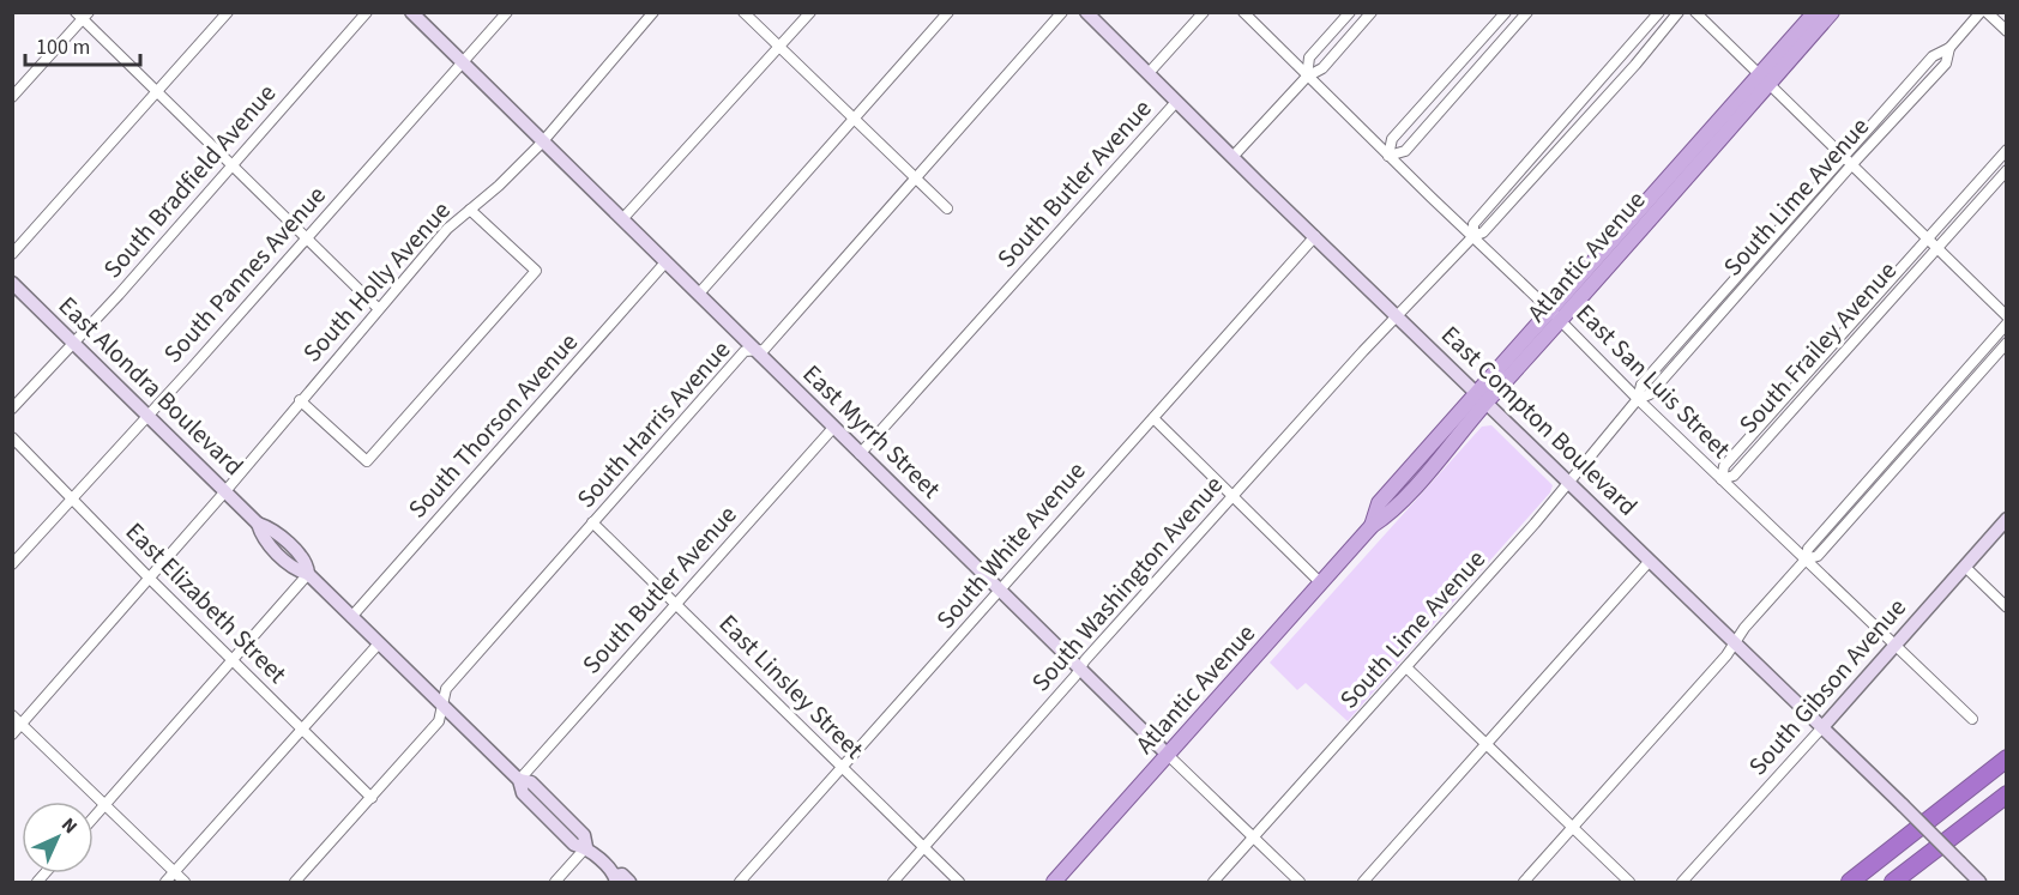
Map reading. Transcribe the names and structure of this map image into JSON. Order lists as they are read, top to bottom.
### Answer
{
  "streets": {
    "main road": [
      "Atlantic Avenue",
      "East Alondra Boulevard",
      "East Compton Boulevard",
      "East Myrrh Street",
      "South Gibson Avenue"
    ],
    "street": [
      "South Bradfield Avenue",
      "South Butler Avenue",
      "South Lime Avenue",
      "South Pannes Avenue",
      "South Holly Avenue",
      "South Frailey Avenue",
      "East San Luis Street",
      "South Harris Avenue",
      "South Thorson Avenue",
      "South White Avenue",
      "South Washington Avenue",
      "East Elizabeth Street",
      "East Linsley Street"
    ]
  },
  "crossings": [
    ["South Bradfield Avenue", "East Alondra Boulevard"],
    ["South Butler Avenue", "East Alondra Boulevard"],
    ["South Butler Avenue", "East Compton Boulevard"],
    ["South Butler Avenue", "East Myrrh Street"],
    ["South Butler Avenue", "East Linsley Street"],
    ["South Lime Avenue", "East San Luis Street"],
    ["South Lime Avenue", "East Compton Boulevard"],
    ["South Lime Avenue", "East Myrrh Street"],
    ["Atlantic Avenue", "East San Luis Street"],
    ["Atlantic Avenue", "East Compton Boulevard"],
    ["Atlantic Avenue", "East Myrrh Street"],
    ["South Pannes Avenue", "East Alondra Boulevard"],
    ["South Pannes Avenue", "East Myrrh Street"],
    ["South Pannes Avenue", "East Elizabeth Street"],
    ["South Holly Avenue", "East Alondra Boulevard"],
    ["South Holly Avenue", "East Myrrh Street"],
    ["South Holly Avenue", "East Elizabeth Street"],
    ["South Frailey Avenue", "East San Luis Street"],
    ["East San Luis Street", "South Washington Avenue"],
    ["East San Luis Street", "South Gibson Avenue"],
    ["East Alondra Boulevard", "South Harris Avenue"],
    ["East Alondra Boulevard", "South Thorson Avenue"],
    ["East Compton Boulevard", "South White Avenue"],
    ["East Compton Boulevard", "South Washington Avenue"],
    ["East Compton Boulevard", "South Gibson Avenue"],
    ["South Harris Avenue", "East Myrrh Street"],
    ["South Harris Avenue", "East Elizabeth Street"],
    ["South Harris Avenue", "East Linsley Street"],
    ["South Thorson Avenue", "East Myrrh Street"],
    ["East Myrrh Street", "South White Avenue"],
    ["East Myrrh Street", "South Washington Avenue"],
    ["South White Avenue", "East Linsley Street"],
    ["South Washington Avenue", "East Linsley Street"]
  ],
  "scale_bar": "100 m",
  "north": "top right"
}
